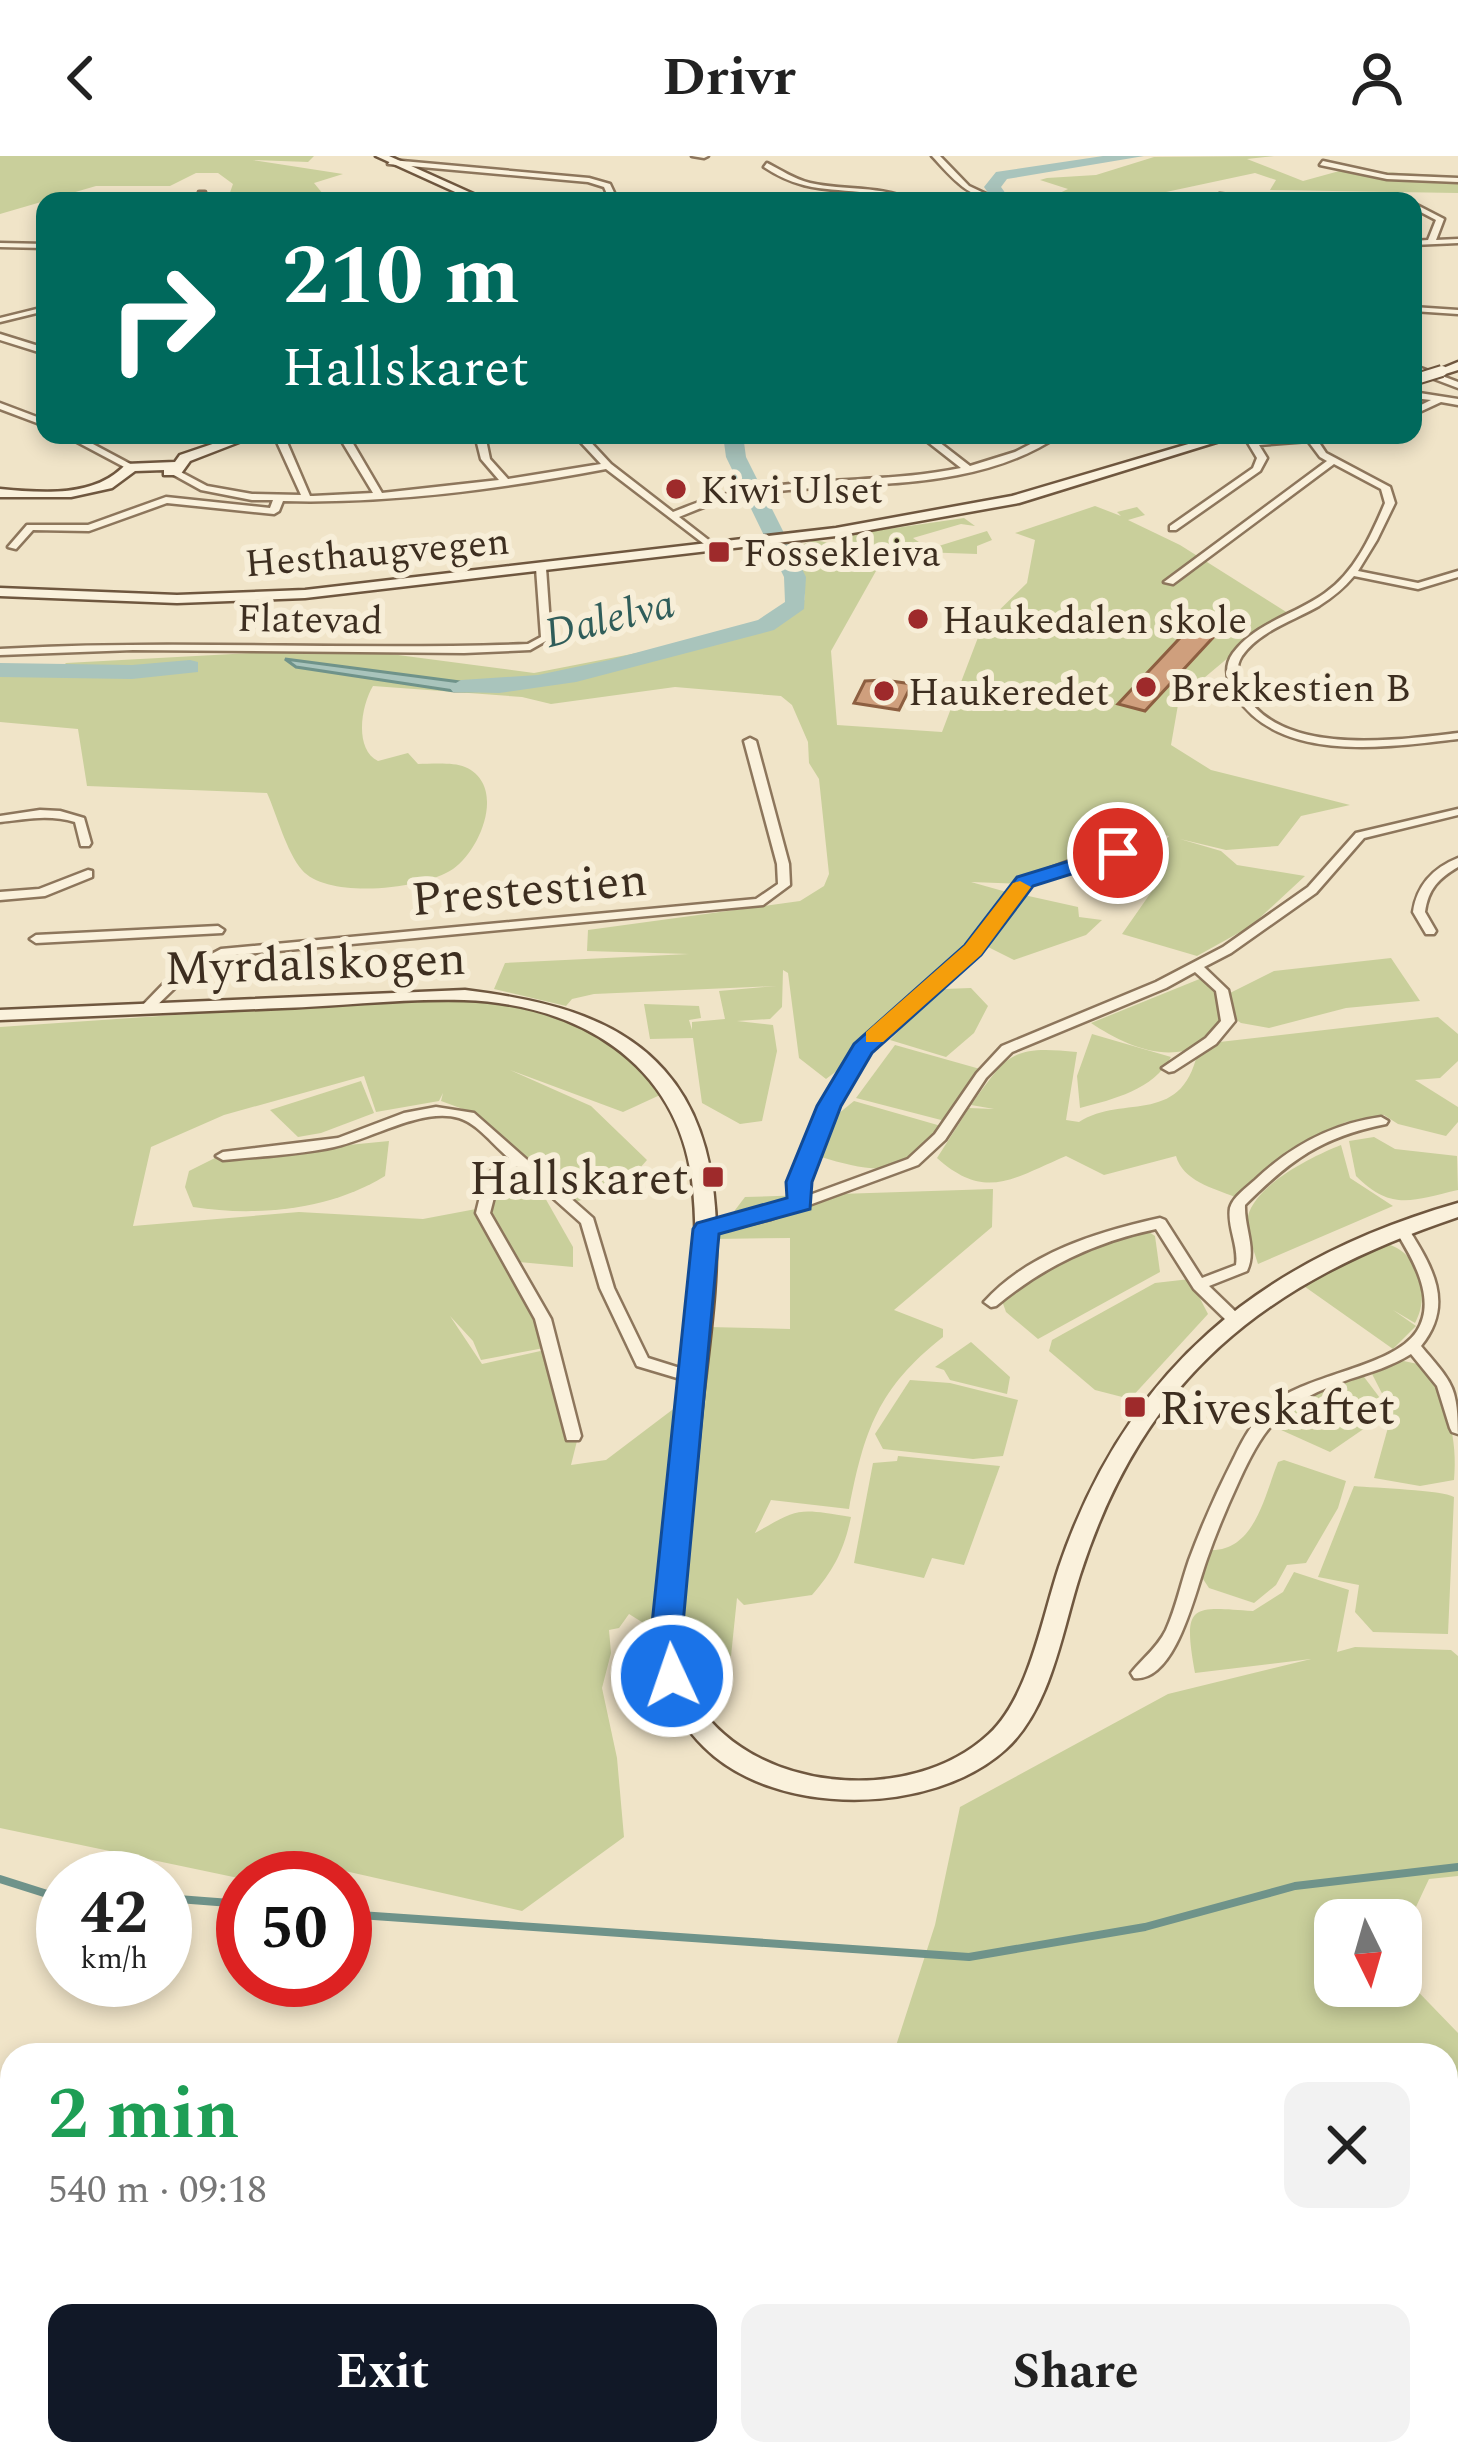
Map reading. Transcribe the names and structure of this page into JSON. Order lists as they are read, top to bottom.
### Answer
{
  "streets": {
    "main road": ["Hesthaugvegen", "Myrdalskogen"],
    "street": ["Flatevad", "Prestestien"]
  },
  "crossings": [
    ["Hesthaugvegen", "Flatevad"],
    ["Prestestien", "Myrdalskogen"]
  ],
  "water": ["Dalelva"],
  "places": {
    "other": [
      "Kiwi Ulset",
      "Haukedalen skole",
      "Brekkestien B",
      "Haukeredet"
    ],
    "transit": ["Fossekleiva", "Hallskaret", "Riveskaftet"]
  },
  "north": "bottom",
  "page": {
    "header": "Drivr",
    "turn": ["210 m", "Hallskaret"],
    "speed": "42 km/h",
    "limit": "50",
    "heading": ["2 min", "540 m · 09:18"],
    "buttons": ["Exit", "Share"]
  }
}
